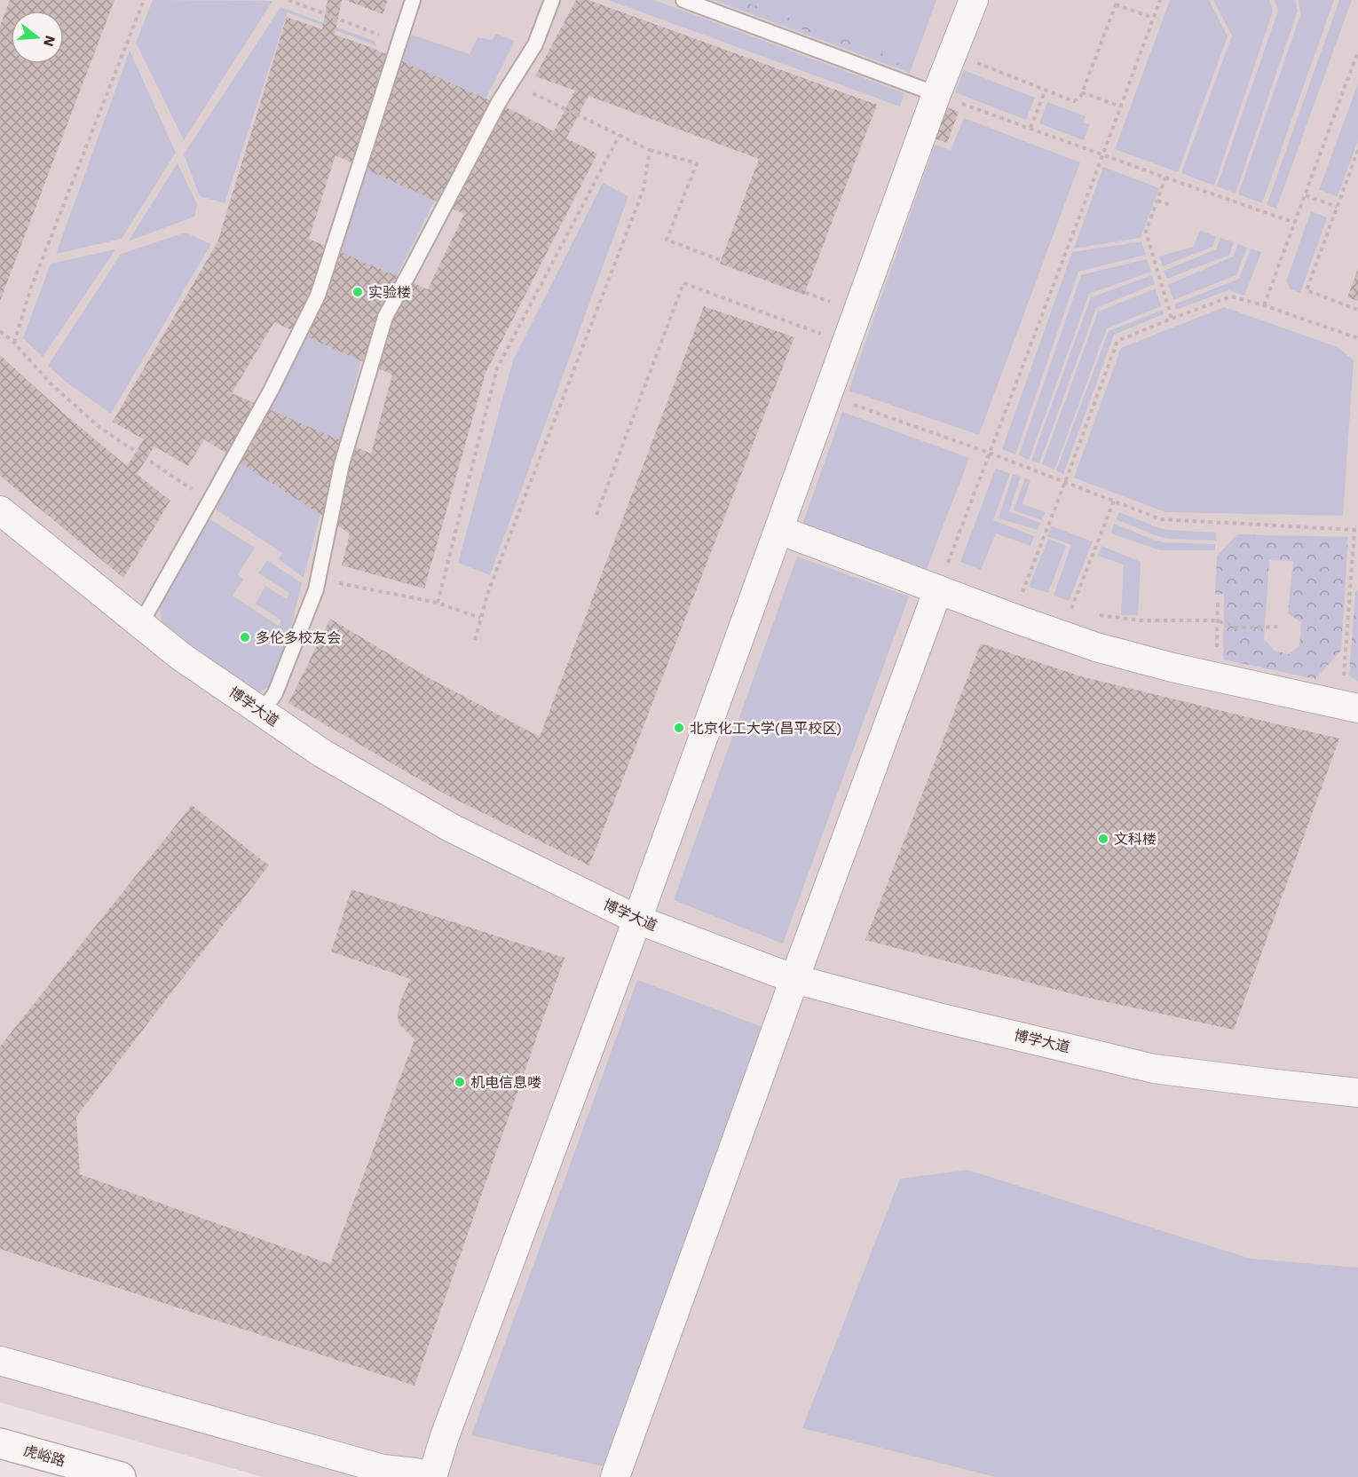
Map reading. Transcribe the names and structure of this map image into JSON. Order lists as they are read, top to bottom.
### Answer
{
  "streets": {
    "street": ["博学大道", "虎峪路"]
  },
  "places": [
    "实验楼",
    "多伦多校友会",
    "北京化工大学(昌平校区)",
    "文科楼",
    "机电信息喽"
  ],
  "north": "right"
}
